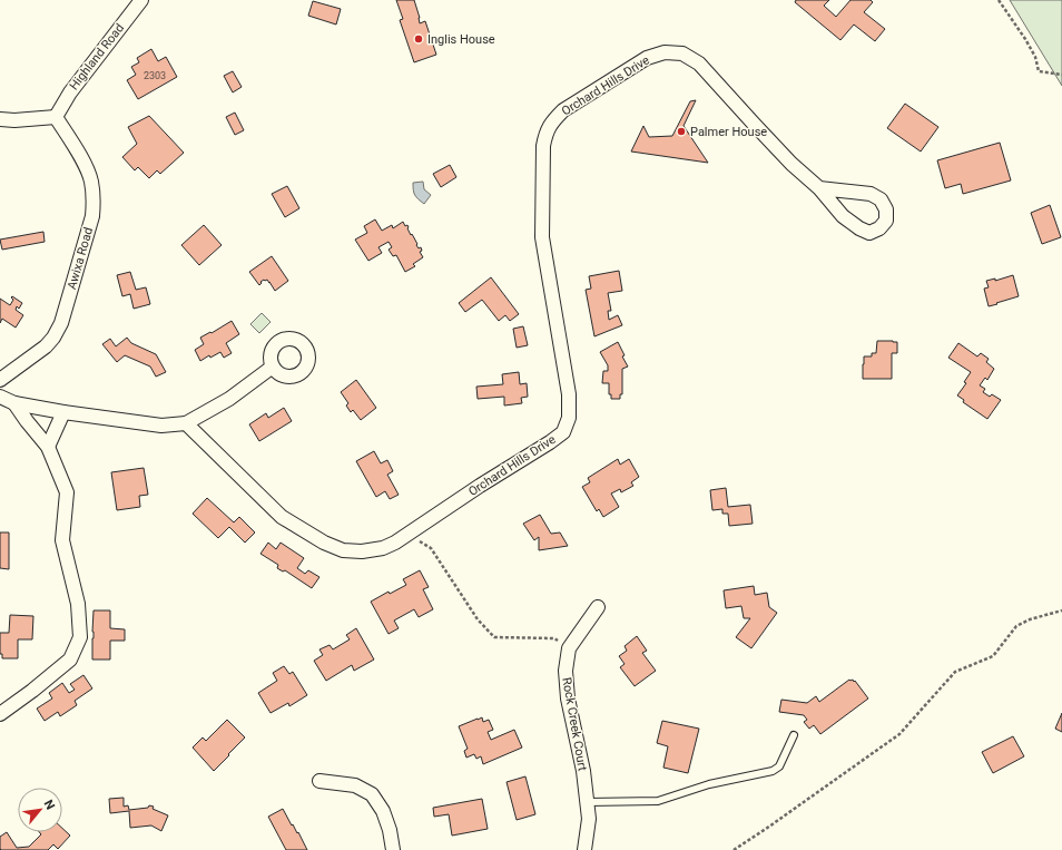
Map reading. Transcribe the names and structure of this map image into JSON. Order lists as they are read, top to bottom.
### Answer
{
  "streets": {
    "street": [
      "Highland Road",
      "Orchard Hills Drive",
      "Awixa Road",
      "Rock Creek Court"
    ]
  },
  "crossings": [
    ["Highland Road", "Awixa Road"]
  ],
  "places": ["Inglis House", "Palmer House"],
  "house_numbers": ["2303"],
  "north": "top right"
}
